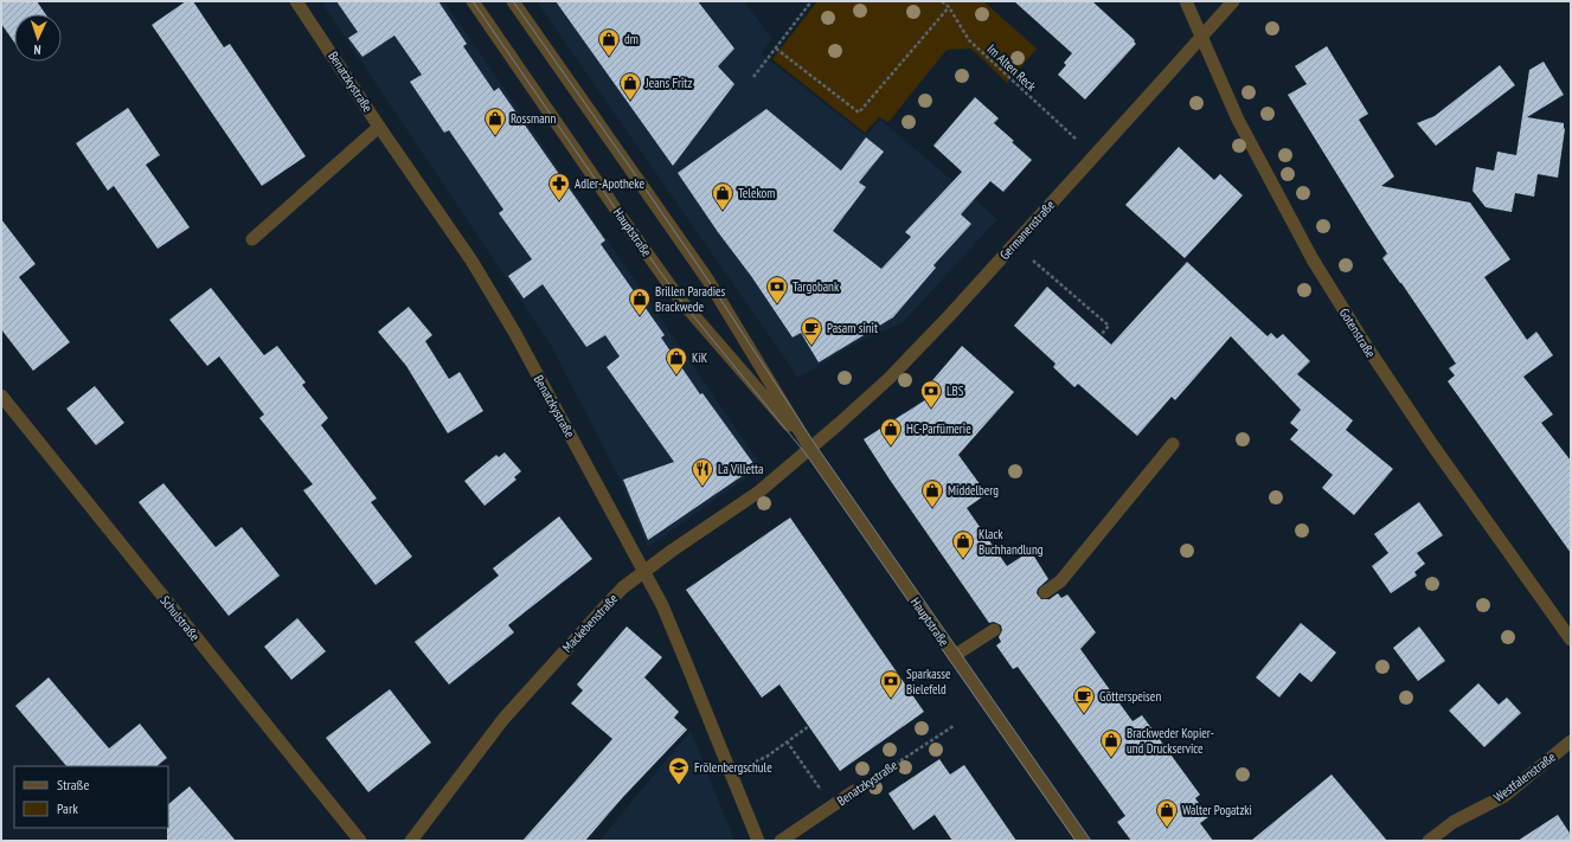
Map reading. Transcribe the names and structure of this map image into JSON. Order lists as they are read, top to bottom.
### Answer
{
  "streets": {
    "street": [
      "Benatzkystraße",
      "Germanenstraße",
      "Hauptstraße",
      "Gotenstraße",
      "Schulstraße",
      "Mackebenstraße",
      "Westfalenstraße"
    ],
    "path": ["Im Alten Reck"]
  },
  "crossings": [
    ["Benatzkystraße", "Mackebenstraße"],
    ["Germanenstraße", "Hauptstraße"],
    ["Germanenstraße", "Gotenstraße"],
    ["Germanenstraße", "Mackebenstraße"],
    ["Hauptstraße", "Mackebenstraße"]
  ],
  "places": {
    "shop": [
      "dm",
      "Jeans Fritz",
      "Rossmann",
      "Telekom",
      "Brillen Paradies Brackwede",
      "KiK",
      "HC-Parfümerie",
      "Middelberg",
      "Klack Buchhandlung",
      "Brackweder Kopier- und Druckservice",
      "Walter Pogatzki"
    ],
    "pharmacy": ["Adler-Apotheke"],
    "bank": ["Targobank", "LBS", "Sparkasse Bielefeld"],
    "cafe": ["Pasam sinit", "Götterspeisen"],
    "restaurant": ["La Villetta"],
    "school or university": ["Frölenbergschule"]
  },
  "legend": ["Straße", "Park"],
  "north": "bottom"
}
